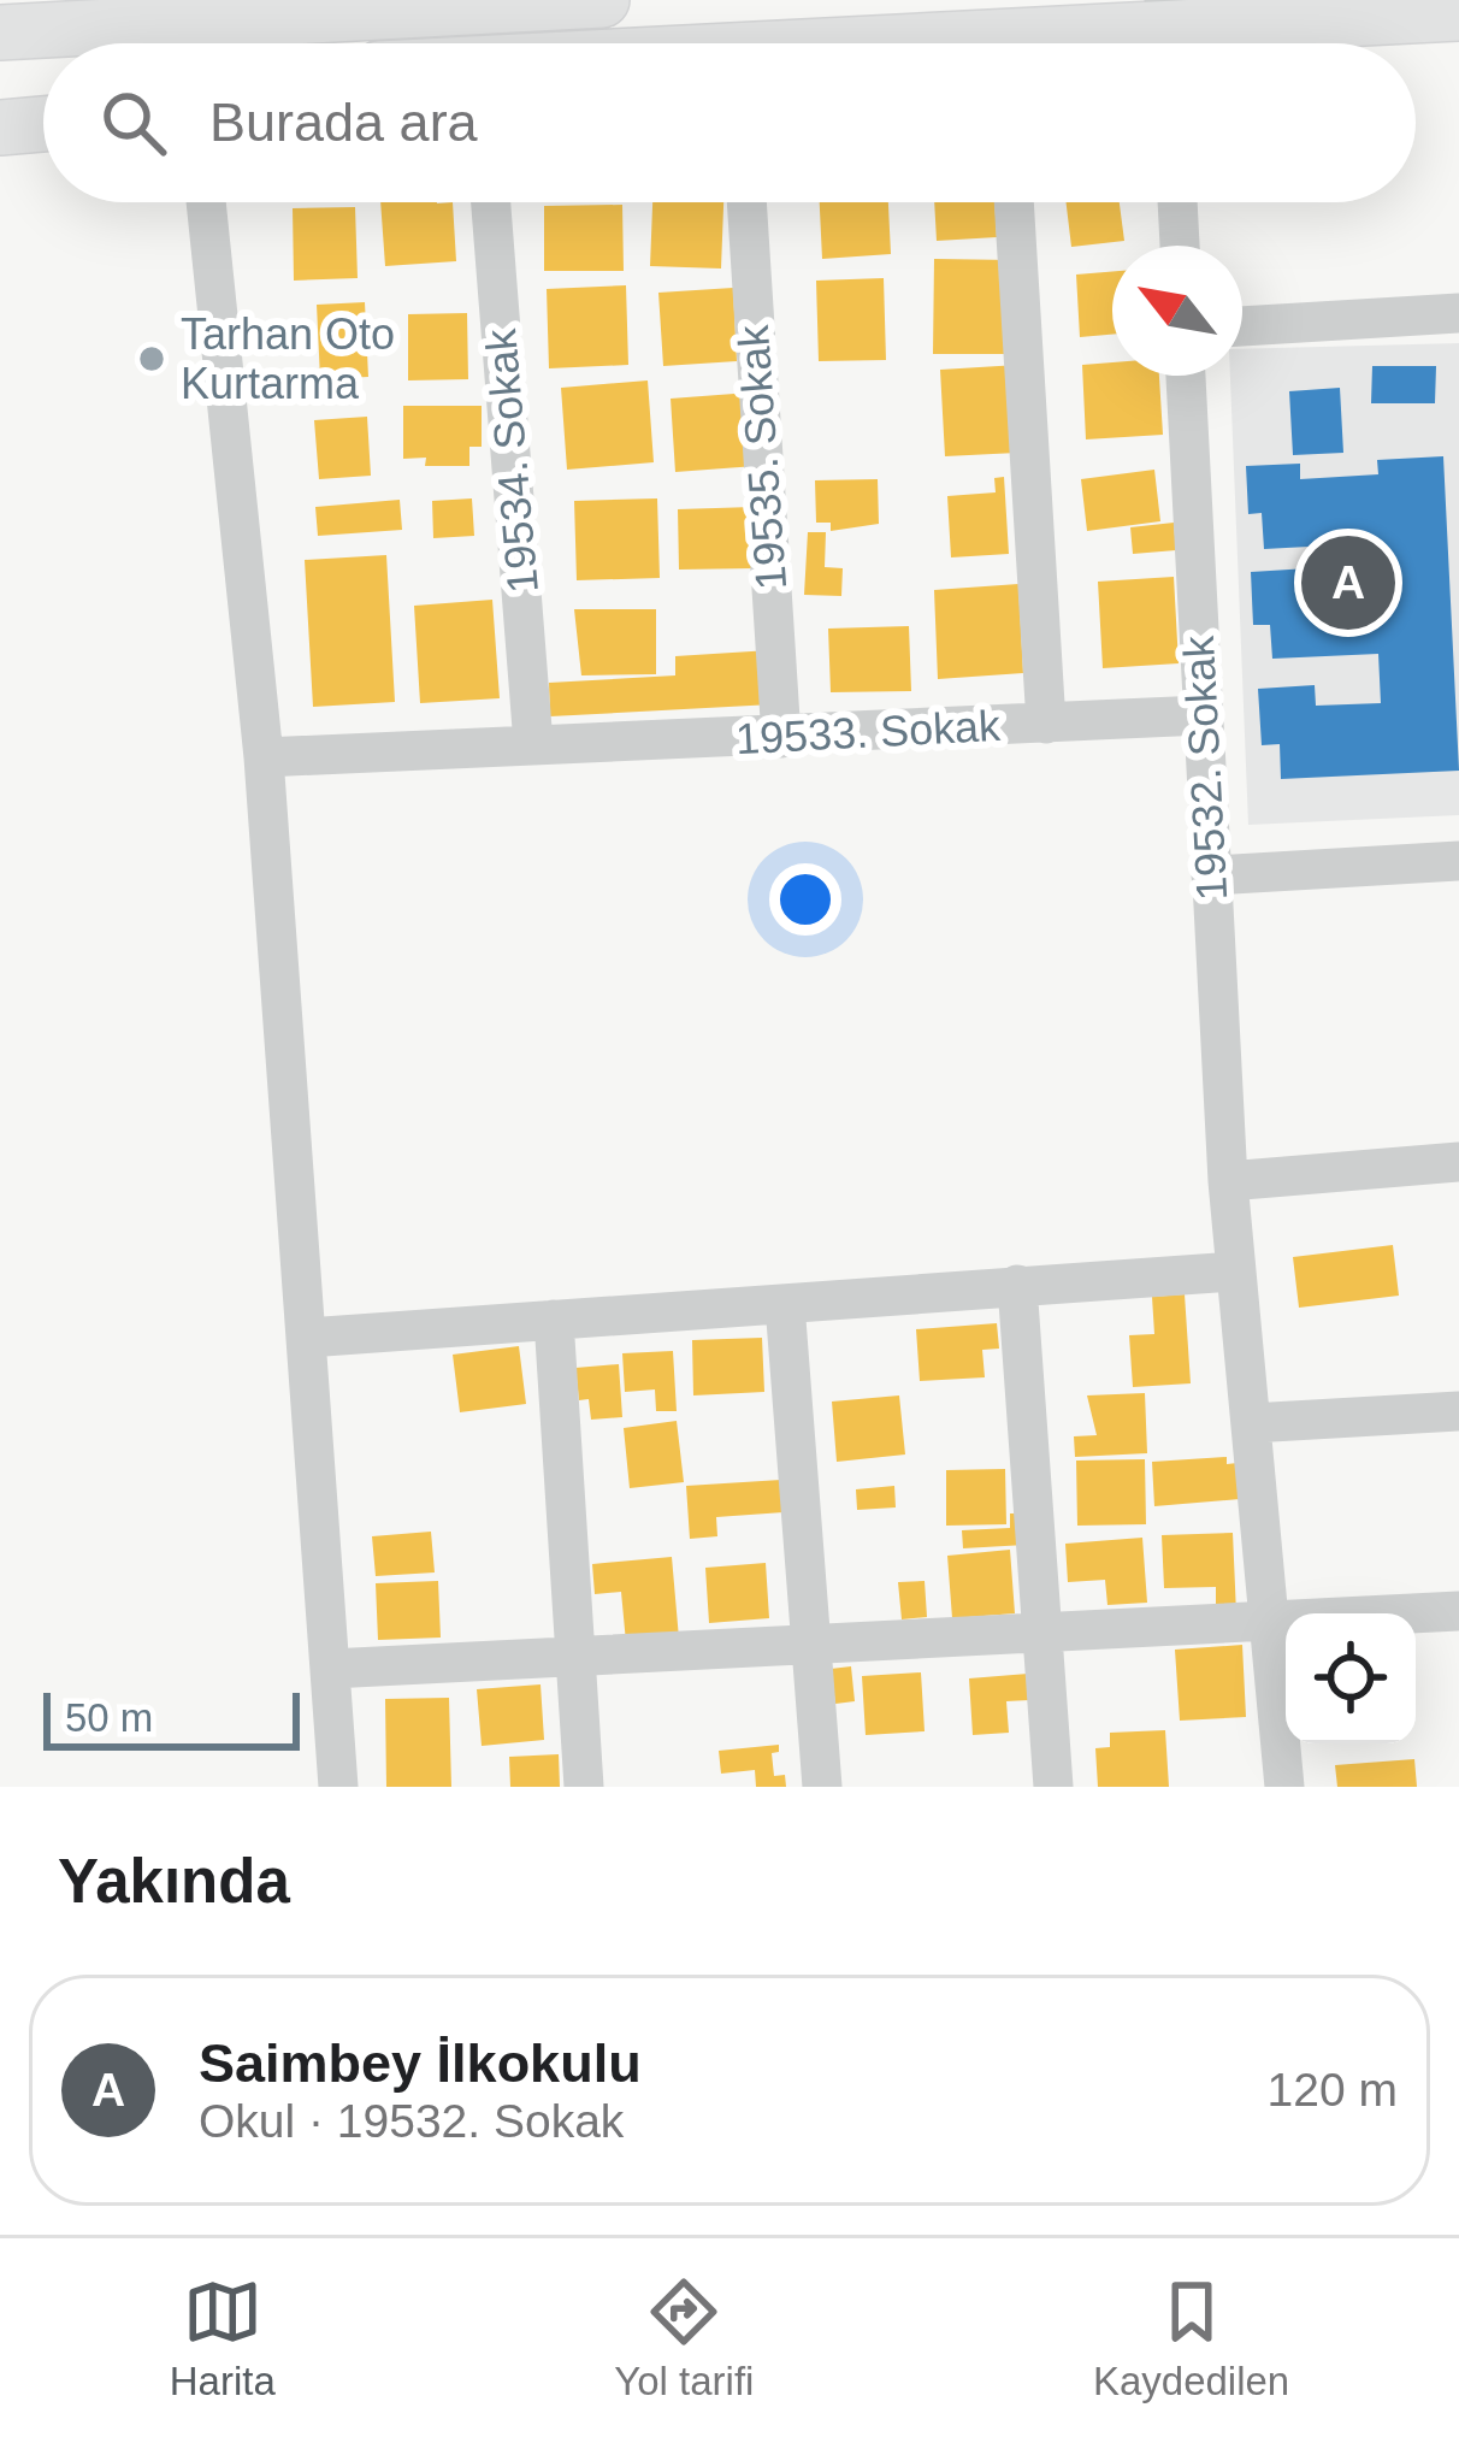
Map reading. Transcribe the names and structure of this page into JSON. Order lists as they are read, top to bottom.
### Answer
{
  "streets": {
    "street": [
      "19535. Sokak",
      "19534. Sokak",
      "19533. Sokak",
      "19532. Sokak"
    ]
  },
  "crossings": [
    ["19535. Sokak", "19533. Sokak"],
    ["19534. Sokak", "19533. Sokak"],
    ["19533. Sokak", "19532. Sokak"]
  ],
  "places": ["Tarhan Oto Kurtarma"],
  "scale_bar": "50 m",
  "north": "top left",
  "page": {
    "search": "Burada ara",
    "pins": "A",
    "scale": "50 m",
    "heading": "Yakında",
    "list": [
      {
        "mark": "A",
        "name": "Saimbey İlkokulu",
        "note": "Okul · 19532. Sokak",
        "value": "120 m"
      }
    ],
    "nav": ["Harita", "Yol tarifi", "Kaydedilen"]
  }
}
